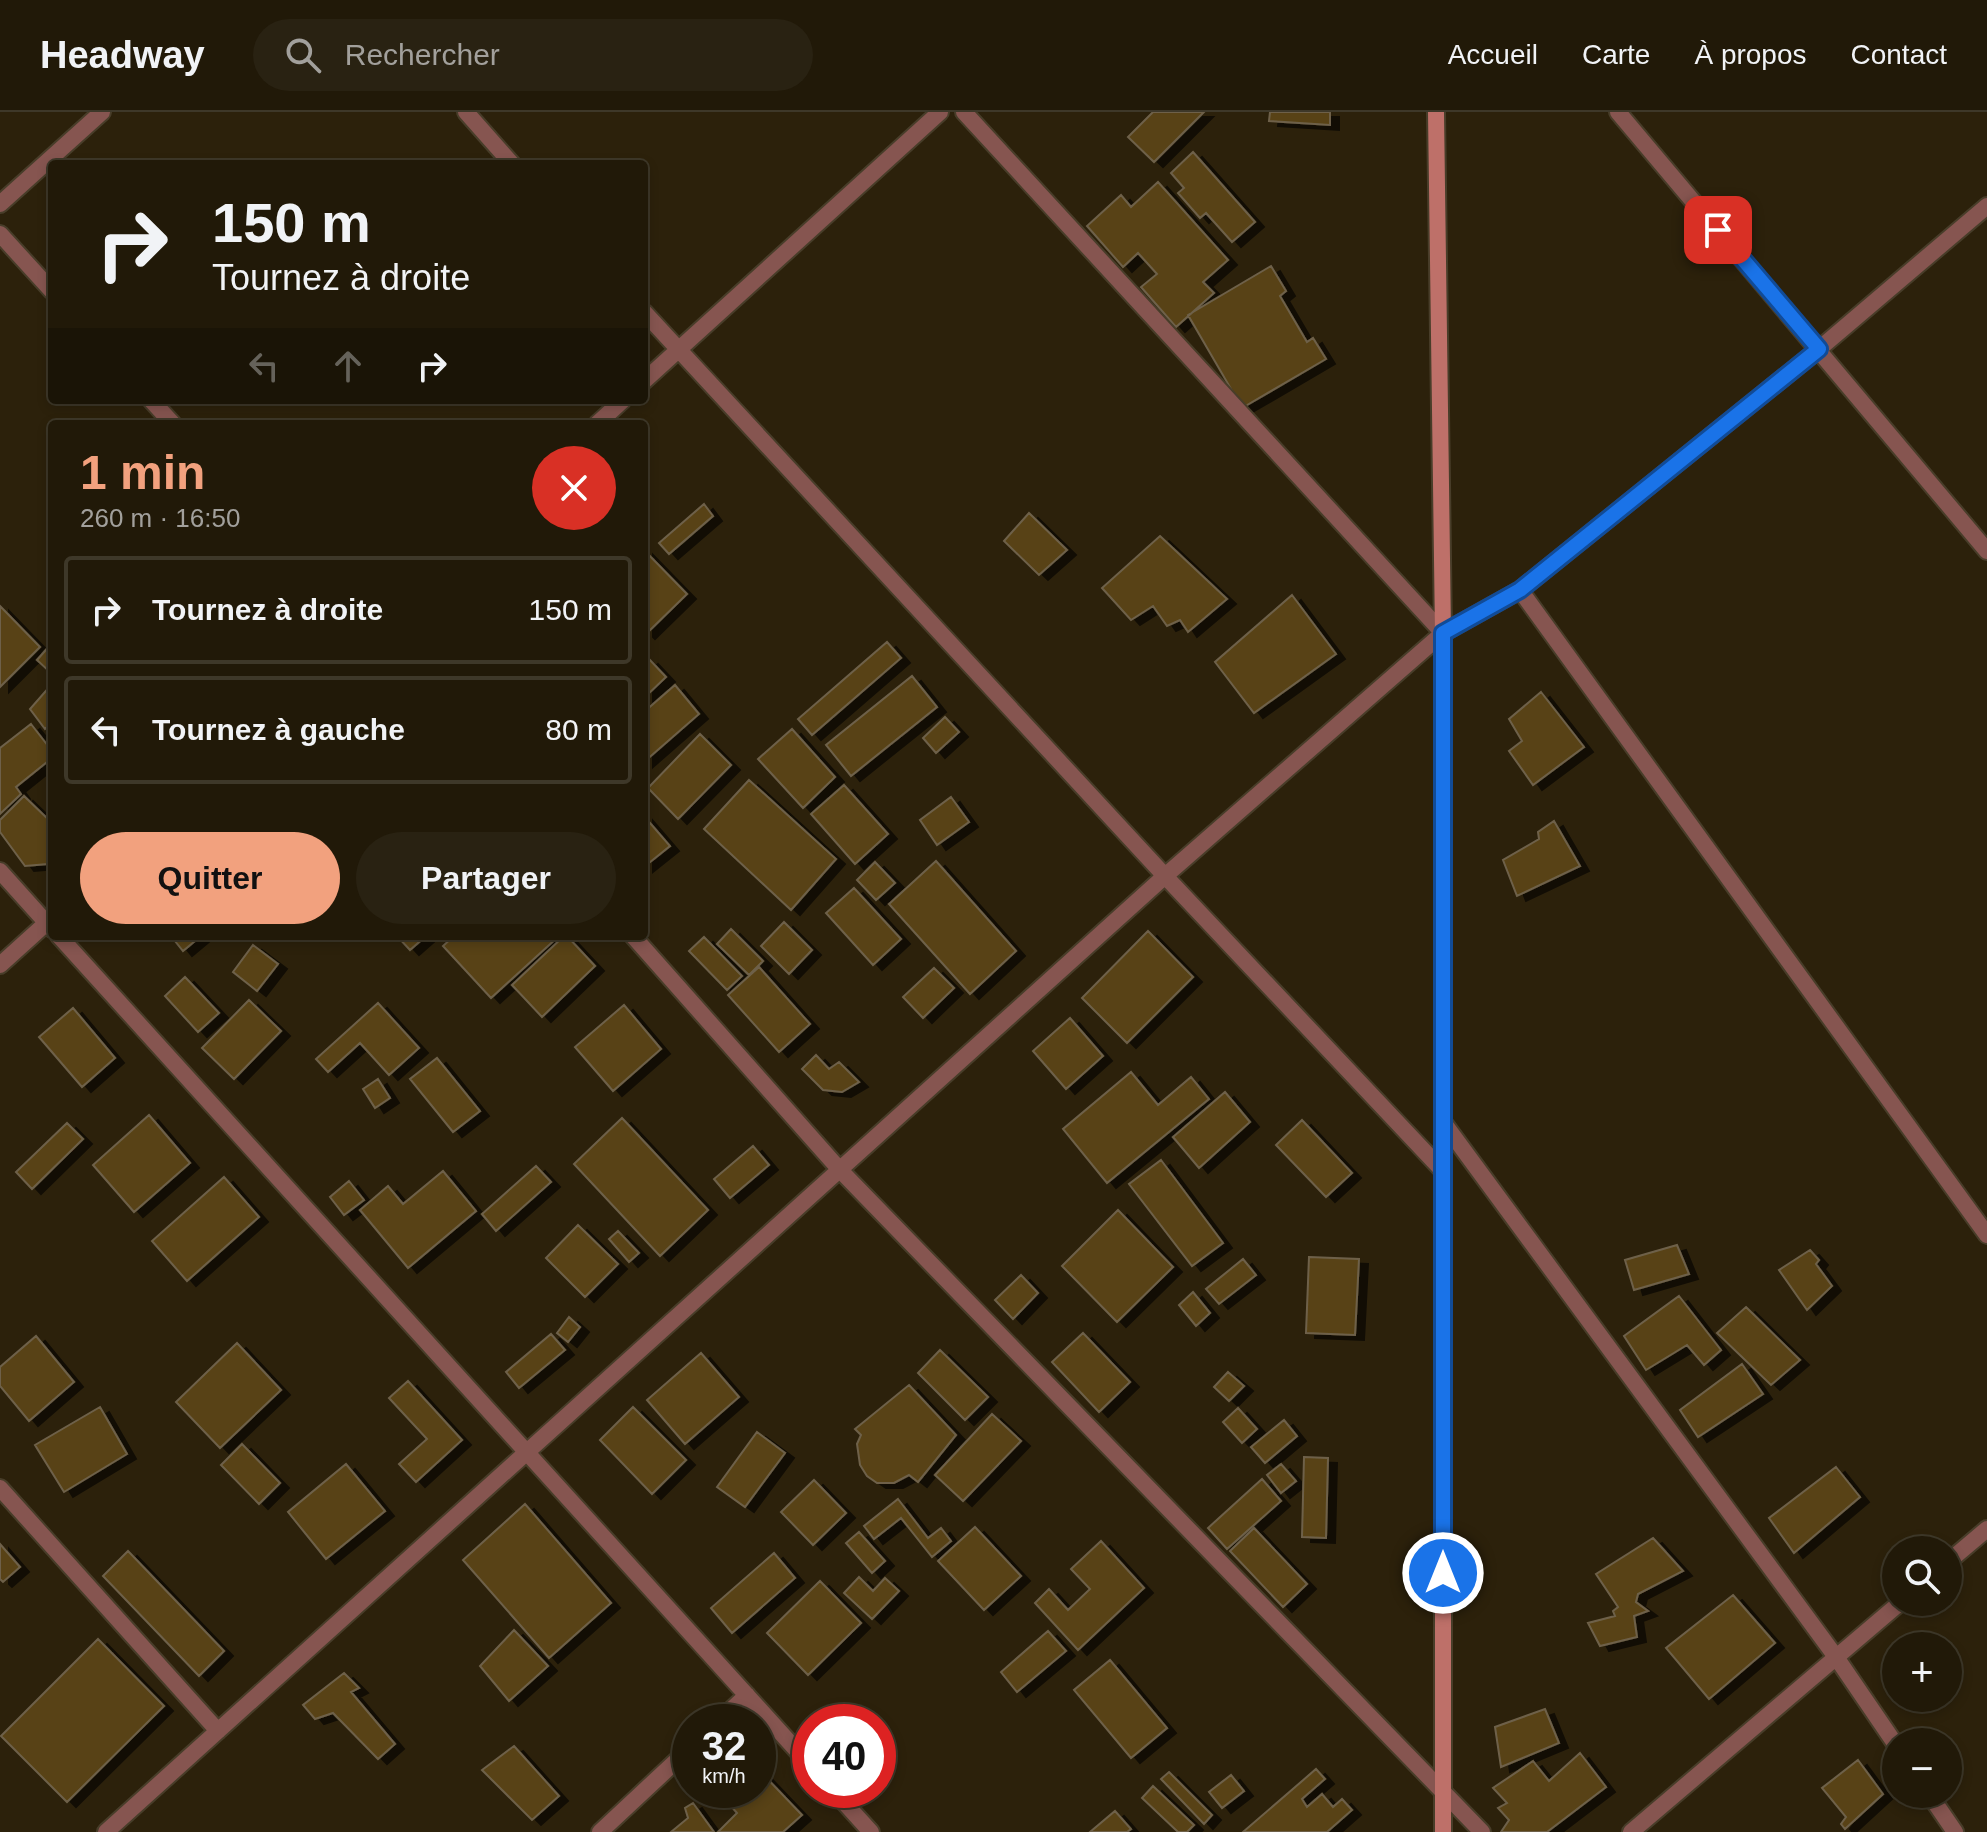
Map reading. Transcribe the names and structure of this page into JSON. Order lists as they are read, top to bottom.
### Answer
{
  "page": {
    "header": "Headway",
    "search": "Rechercher",
    "nav": [
      "Accueil",
      "Carte",
      "À propos",
      "Contact"
    ],
    "turn": ["150 m", "Tournez à droite"],
    "heading": ["1 min", "260 m · 16:50"],
    "list": [
      {
        "name": "Tournez à droite",
        "value": "150 m"
      },
      {
        "name": "Tournez à gauche",
        "value": "80 m"
      }
    ],
    "buttons": ["Quitter", "Partager"],
    "map_buttons": ["+", "−"],
    "speed": "32 km/h",
    "limit": "40"
  }
}
